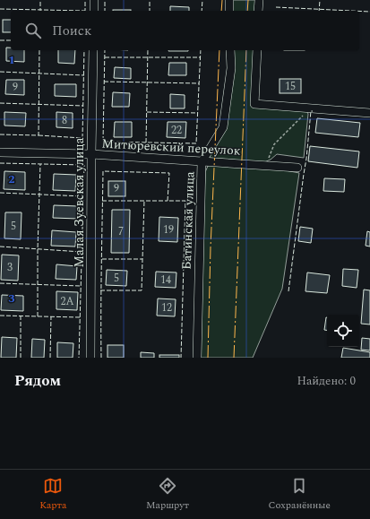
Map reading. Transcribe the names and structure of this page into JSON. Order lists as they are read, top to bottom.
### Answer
{
  "streets": {
    "street": ["Митюревский переулок", "Малая Зуевская улица", "Батинская улица"]
  },
  "crossings": [
    ["Митюревский переулок", "Малая Зуевская улица"],
    ["Митюревский переулок", "Батинская улица"]
  ],
  "house_numbers": [
    "15",
    "9",
    "8",
    "22",
    "9",
    "5",
    "19",
    "7",
    "3",
    "5",
    "14",
    "2А",
    "12"
  ],
  "page": {
    "search": "Поиск",
    "heading": ["Рядом", "Найдено: 0"],
    "nav": ["Карта", "Маршрут", "Сохранённые"]
  },
  "grid": {
    "rows": ["1", "2", "3"]
  }
}
